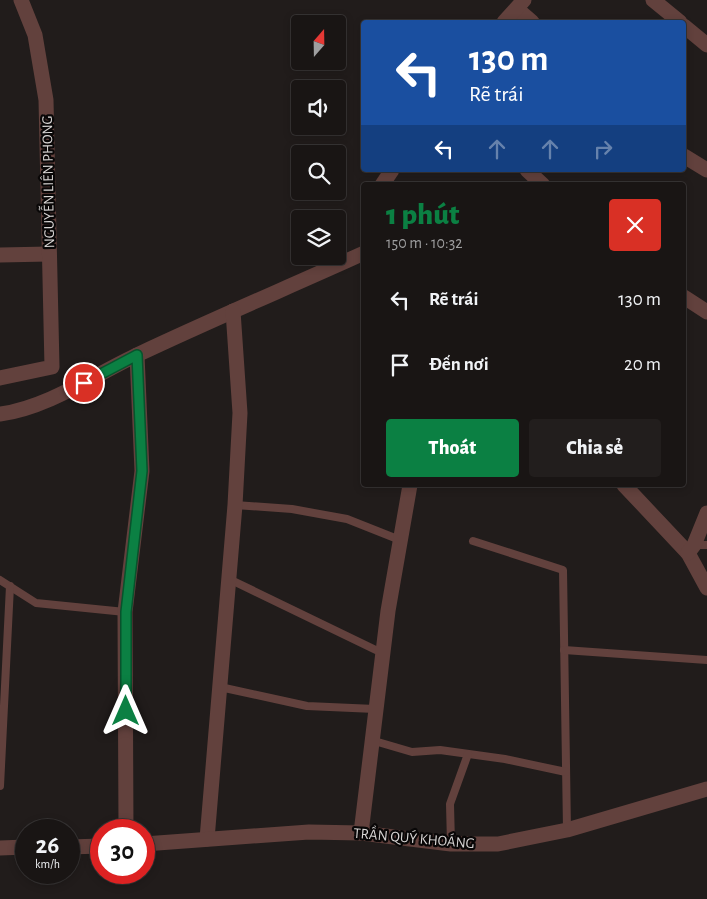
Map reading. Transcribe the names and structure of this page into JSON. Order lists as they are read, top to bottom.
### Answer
{
  "streets": {
    "street": ["NGUYỄN LIÊN PHONG", "TRẦN QUÝ KHOÁNG"]
  },
  "north": "top",
  "page": {
    "turn": ["130 m", "Rẽ trái"],
    "heading": ["1 phút", "150 m · 10:32"],
    "list": [
      {
        "name": "Rẽ trái",
        "value": "130 m"
      },
      {
        "name": "Đến nơi",
        "value": "20 m"
      }
    ],
    "buttons": ["Thoát", "Chia sẻ"],
    "speed": "26 km/h",
    "limit": "30"
  }
}
